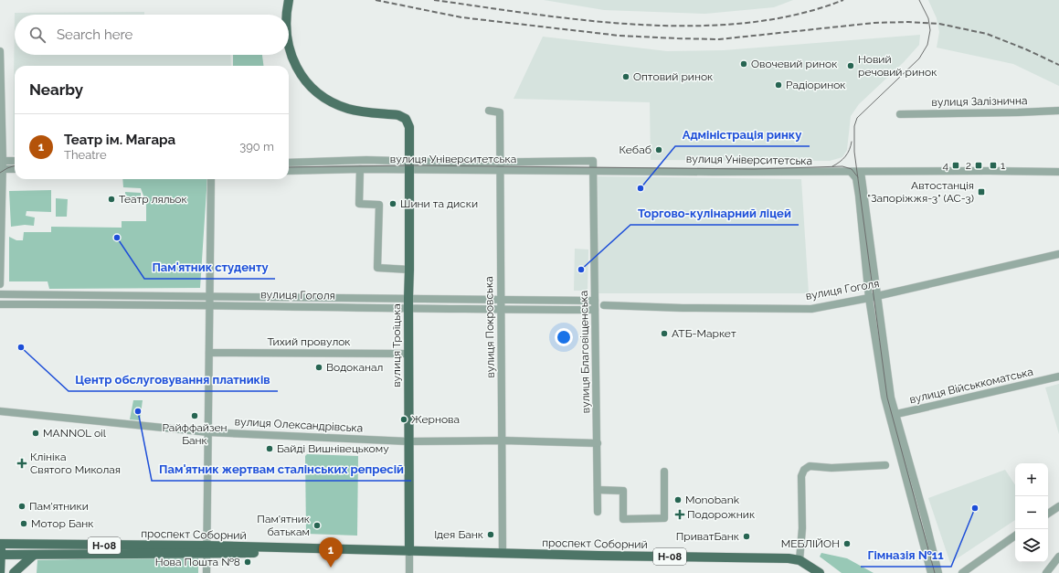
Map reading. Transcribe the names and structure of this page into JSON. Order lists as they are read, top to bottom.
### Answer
{
  "streets": {
    "main road": ["вулиця Троїцька", "проспект Соборний", "Н-08"],
    "street": [
      "вулиця Залізнична",
      "вулиця Університетська",
      "вулиця Гоголя",
      "вулиця Покровська",
      "Тихий провулок",
      "вулиця Благовіщенська",
      "вулиця Військкоматська",
      "вулиця Олександрівська"
    ]
  },
  "crossings": [
    ["вулиця Університетська", "вулиця Покровська"],
    ["вулиця Університетська", "вулиця Троїцька"],
    ["вулиця Університетська", "вулиця Благовіщенська"],
    ["вулиця Гоголя", "вулиця Покровська"],
    ["вулиця Гоголя", "вулиця Троїцька"],
    ["вулиця Гоголя", "вулиця Благовіщенська"],
    ["вулиця Покровська", "вулиця Олександрівська"],
    ["вулиця Покровська", "проспект Соборний"],
    ["Тихий провулок", "вулиця Троїцька"],
    ["вулиця Троїцька", "вулиця Олександрівська"],
    ["вулиця Троїцька", "проспект Соборний"],
    ["вулиця Благовіщенська", "вулиця Олександрівська"]
  ],
  "places": {
    "other": [
      "Овочевий ринок",
      "Новий речовий ринок",
      "Оптовий ринок",
      "Радіоринок",
      "Кебаб",
      "Адміністрація ринку",
      "Театр ляльок",
      "Шини та диски",
      "Пам'ятник студенту",
      "Торгово-кулінарний ліцей",
      "АТБ-Маркет",
      "Центр обслуговування платників",
      "Водоканал",
      "Пам'ятник жертвам сталінських репресій",
      "Райффайзен Банк",
      "Жернова",
      "MANNOL oil",
      "Байді Вишнівецькому",
      "Monobank",
      "Пам'ятники",
      "Гімназія №11",
      "Мотор Банк",
      "Пам'ятник батькам",
      "Ідея Банк",
      "ПриватБанк",
      "МЕБЛІЙОН",
      "Нова Пошта №8"
    ],
    "transit": [
      "4",
      "2",
      "1",
      "Автостанція \"Запоріжжя-3\" (АС-3)"
    ],
    "health": ["Клініка Святого Миколая", "Подорожник"]
  },
  "page": {
    "search": "Search here",
    "heading": "Nearby",
    "list": [
      {
        "mark": "1",
        "name": "Театр ім. Магара",
        "note": "Theatre",
        "value": "390 m"
      }
    ],
    "map_buttons": ["+", "−"],
    "pins": "1"
  }
}
